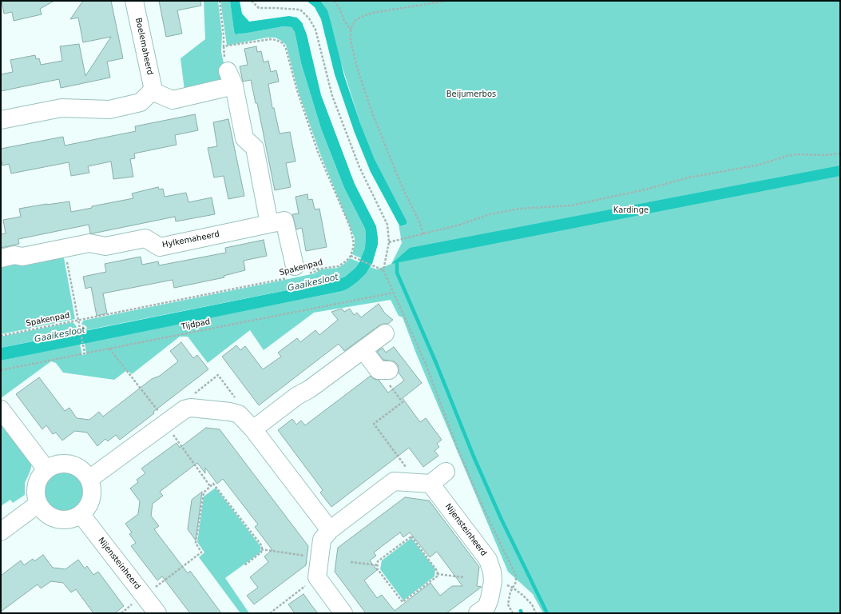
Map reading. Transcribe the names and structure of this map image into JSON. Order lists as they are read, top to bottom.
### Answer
{
  "streets": {
    "street": ["Boelemaheerd", "Hylkemaheerd", "Nijensteinheerd"],
    "path": ["Spakenpad", "Tijdpad"]
  },
  "crossings": [
    ["Hylkemaheerd", "Spakenpad"]
  ],
  "water": ["Gaaikesloot"],
  "parks": ["Beijumerbos", "Kardinge"]
}
